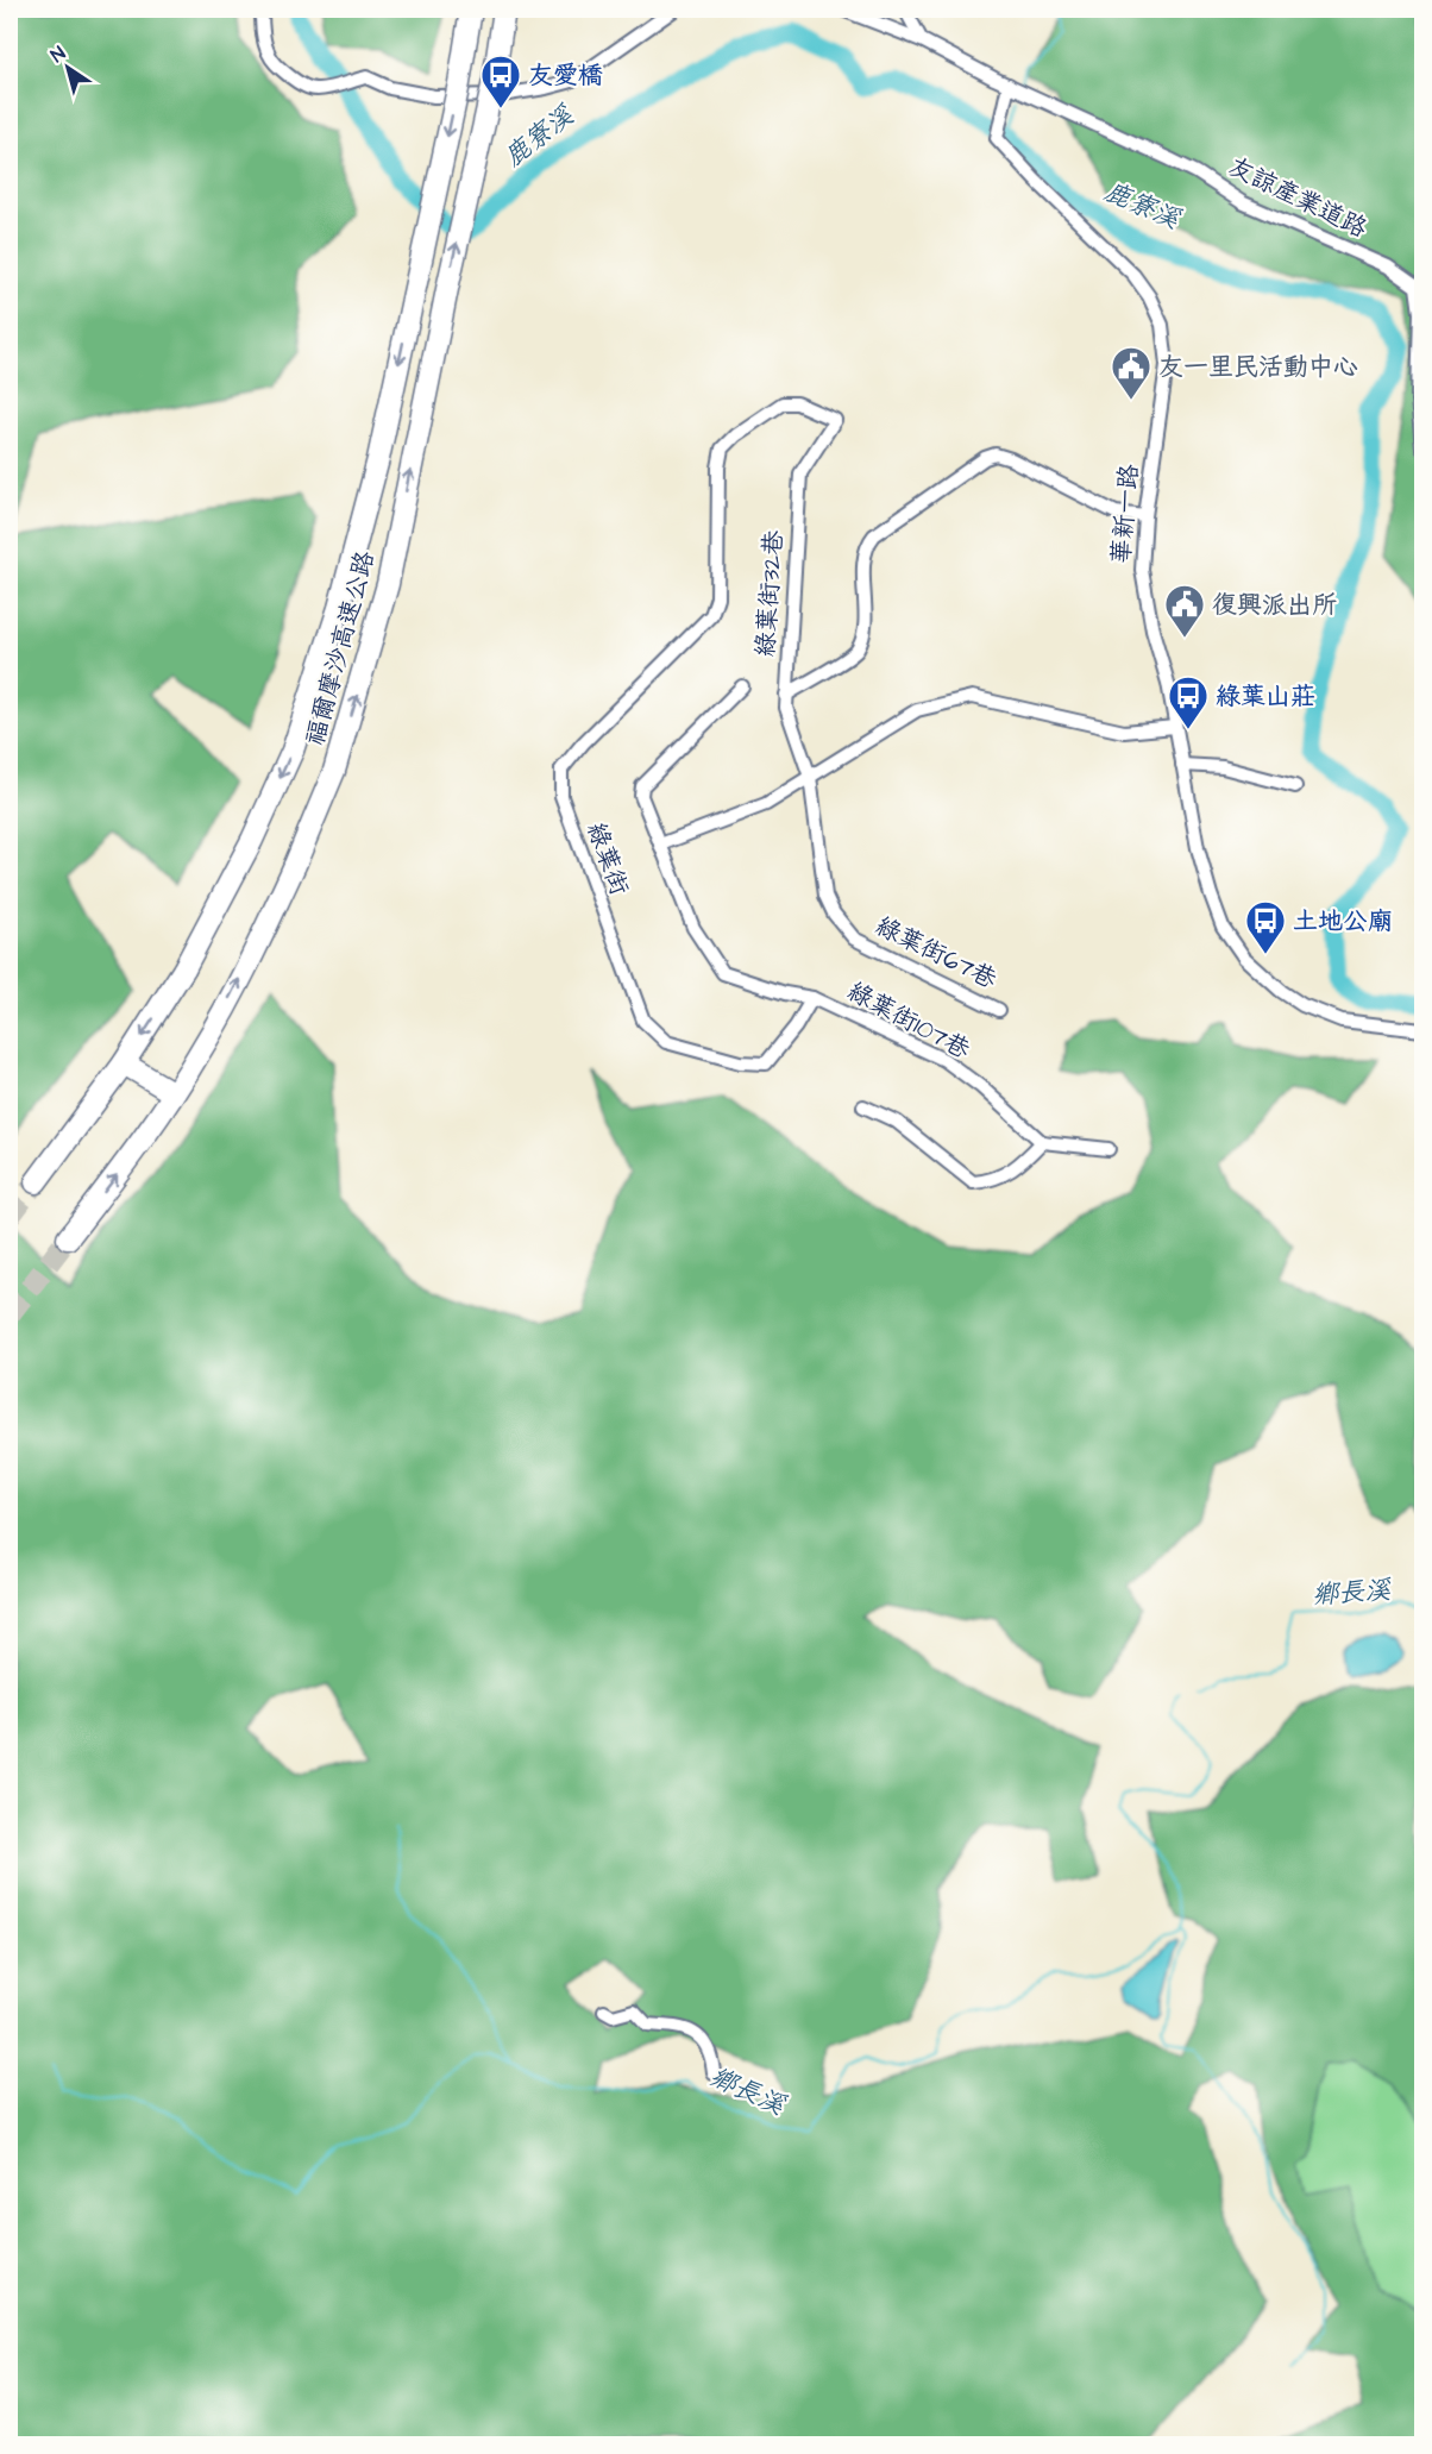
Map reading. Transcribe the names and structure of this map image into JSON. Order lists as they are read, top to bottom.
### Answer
{
  "streets": {
    "highway": ["福爾摩沙高速公路"],
    "street": [
      "友諒產業道路",
      "華新一路",
      "綠葉街32巷",
      "綠葉街",
      "綠葉街67巷",
      "綠葉街107巷"
    ]
  },
  "crossings": [
    ["友諒產業道路", "華新一路"],
    ["綠葉街32巷", "綠葉街"],
    ["綠葉街32巷", "綠葉街67巷"],
    ["綠葉街", "綠葉街107巷"]
  ],
  "water": ["鹿寮溪", "鄉長溪"],
  "places": {
    "bus stop": ["友愛橋", "綠葉山莊", "土地公廟"],
    "public building": ["友一里民活動中心", "復興派出所"]
  },
  "north": "top left"
}
